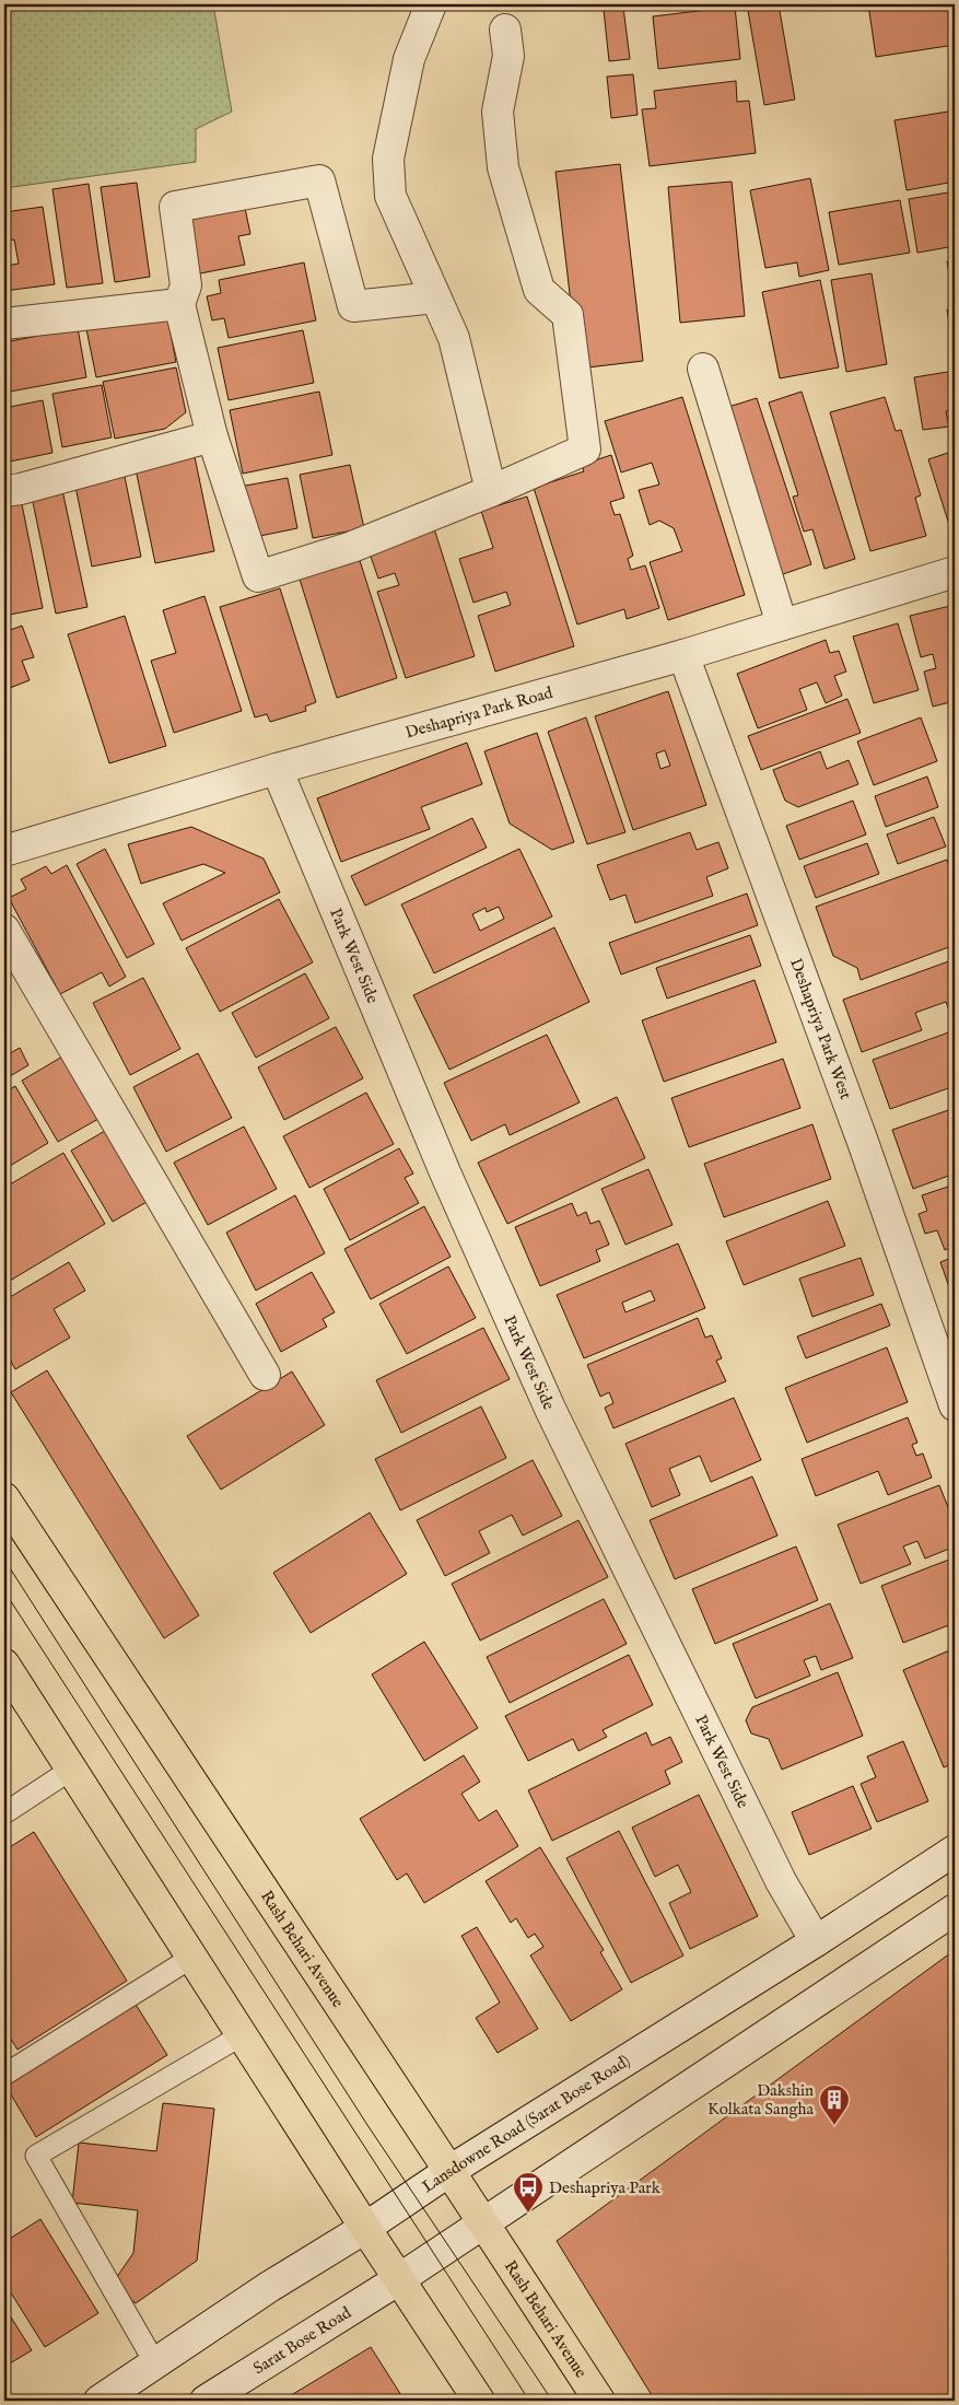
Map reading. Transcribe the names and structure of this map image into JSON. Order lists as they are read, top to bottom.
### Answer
{
  "streets": {
    "main road": ["Rash Behari Avenue"],
    "street": [
      "Deshapriya Park Road",
      "Park West Side",
      "Deshapriya Park West",
      "Lansdowne Road (Sarat Bose Road)",
      "Sarat Bose Road"
    ]
  },
  "crossings": [
    ["Deshapriya Park Road", "Park West Side"],
    ["Deshapriya Park Road", "Deshapriya Park West"],
    ["Park West Side", "Lansdowne Road (Sarat Bose Road)"],
    ["Rash Behari Avenue", "Lansdowne Road (Sarat Bose Road)"]
  ],
  "places": {
    "building": ["Dakshin Kolkata Sangha"],
    "bus stop": ["Deshapriya Park"]
  }
}
